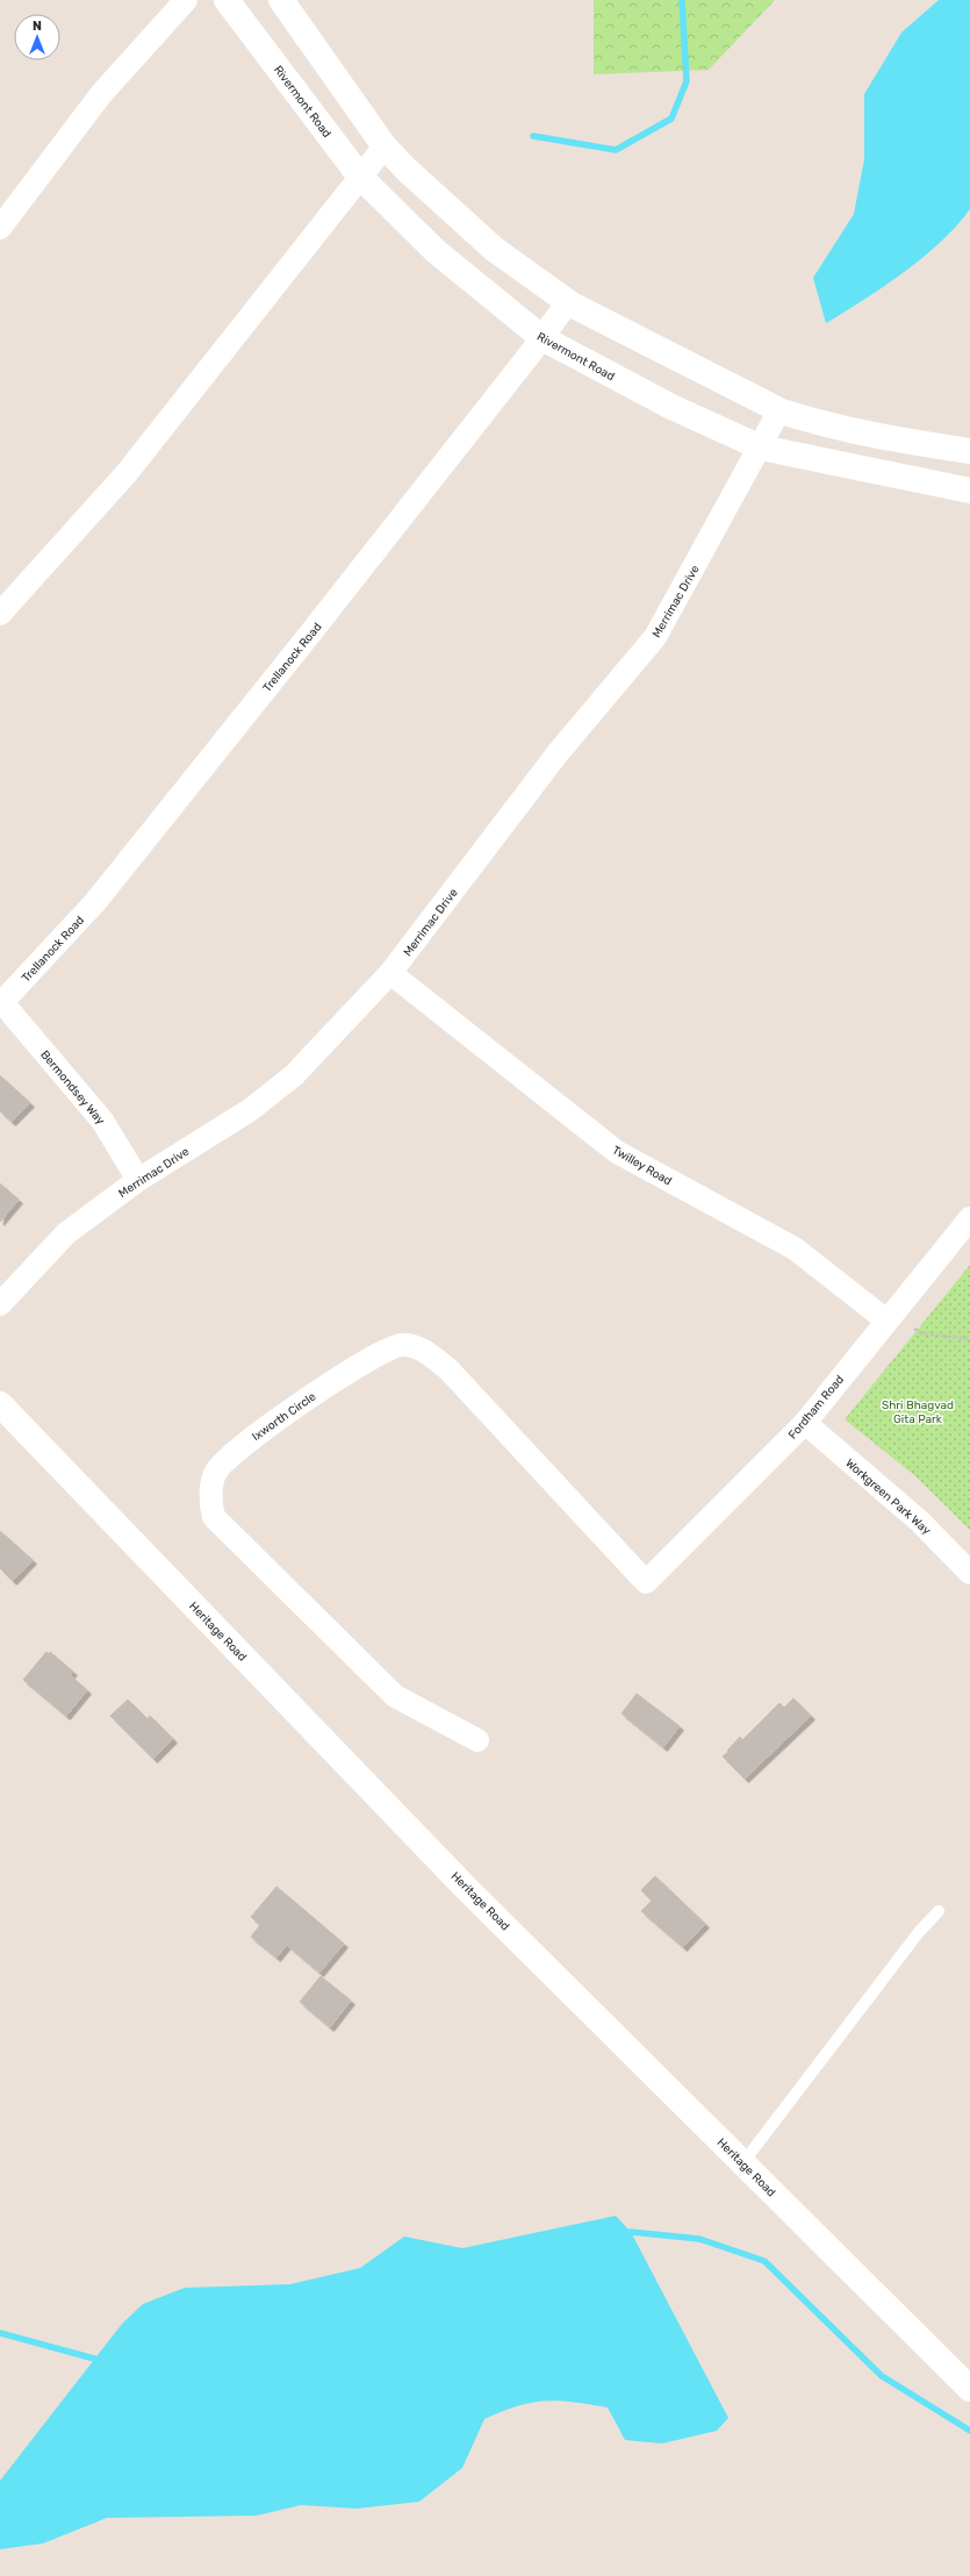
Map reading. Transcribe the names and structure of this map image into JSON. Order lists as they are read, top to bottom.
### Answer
{
  "streets": {
    "street": [
      "Rivermont Road",
      "Merrimac Drive",
      "Trellanock Road",
      "Bermondsey Way",
      "Twilley Road",
      "Fordham Road",
      "Ixworth Circle",
      "Workgreen Park Way",
      "Heritage Road"
    ]
  },
  "crossings": [
    ["Rivermont Road", "Merrimac Drive"],
    ["Rivermont Road", "Trellanock Road"],
    ["Merrimac Drive", "Bermondsey Way"],
    ["Merrimac Drive", "Twilley Road"],
    ["Trellanock Road", "Bermondsey Way"],
    ["Twilley Road", "Fordham Road"],
    ["Fordham Road", "Ixworth Circle"],
    ["Fordham Road", "Workgreen Park Way"]
  ],
  "parks": ["Shri Bhagvad Gita Park"],
  "north": "top"
}
